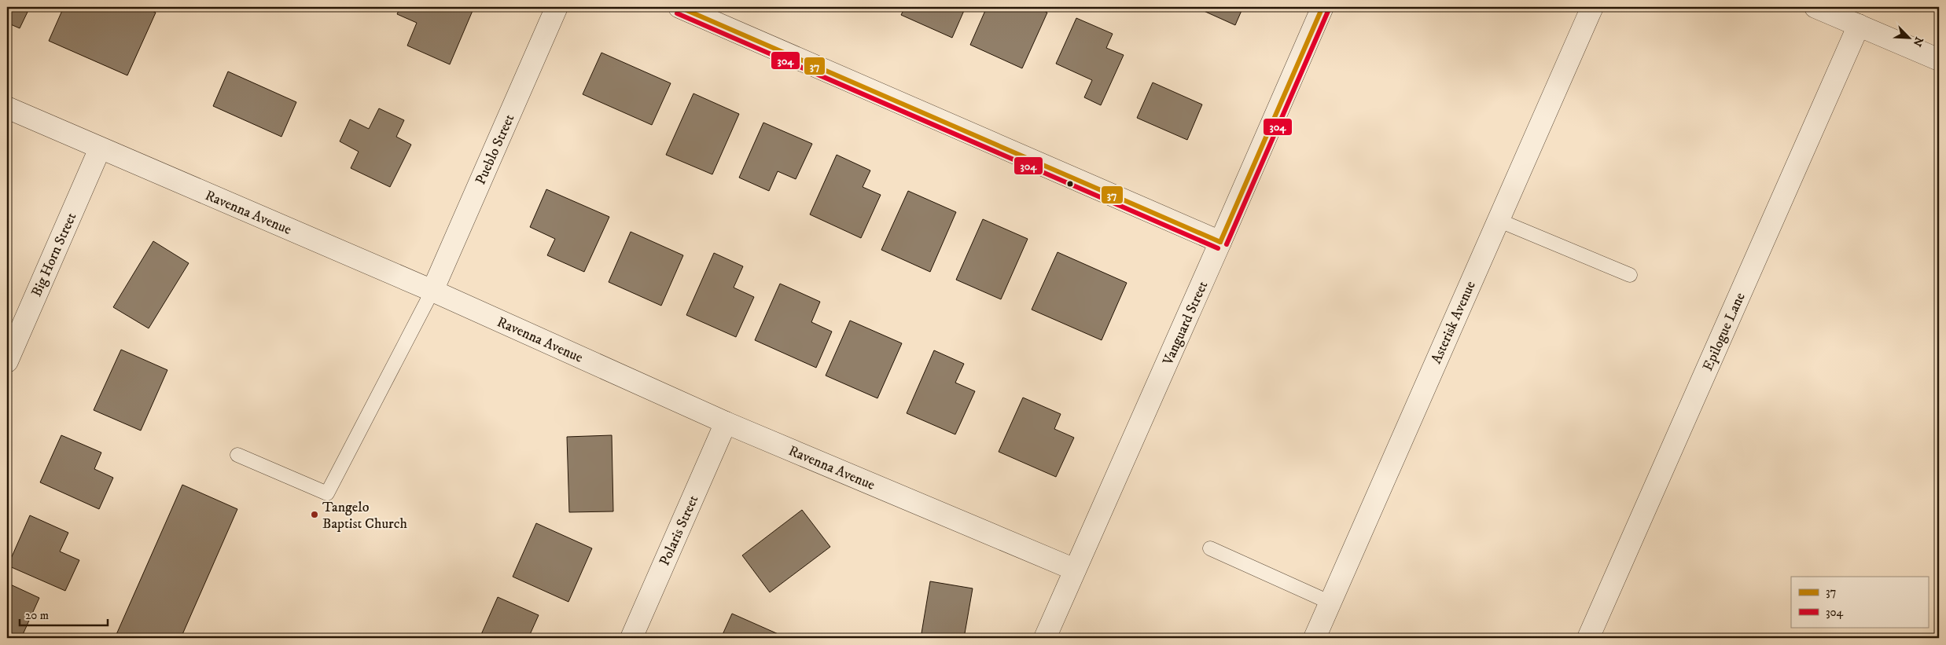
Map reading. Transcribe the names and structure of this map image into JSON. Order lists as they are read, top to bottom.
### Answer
{
  "streets": {
    "street": [
      "Pueblo Street",
      "Ravenna Avenue",
      "Big Horn Street",
      "Asterisk Avenue",
      "Vanguard Street",
      "Epilogue Lane",
      "Polaris Street"
    ]
  },
  "crossings": [
    ["Pueblo Street", "Ravenna Avenue"],
    ["Ravenna Avenue", "Big Horn Street"],
    ["Ravenna Avenue", "Vanguard Street"],
    ["Ravenna Avenue", "Polaris Street"]
  ],
  "places": ["Tangelo Baptist Church"],
  "lines": ["transit line 37", "transit line 304"],
  "legend": ["37", "304"],
  "scale_bar": "20 m",
  "north": "bottom right"
}
